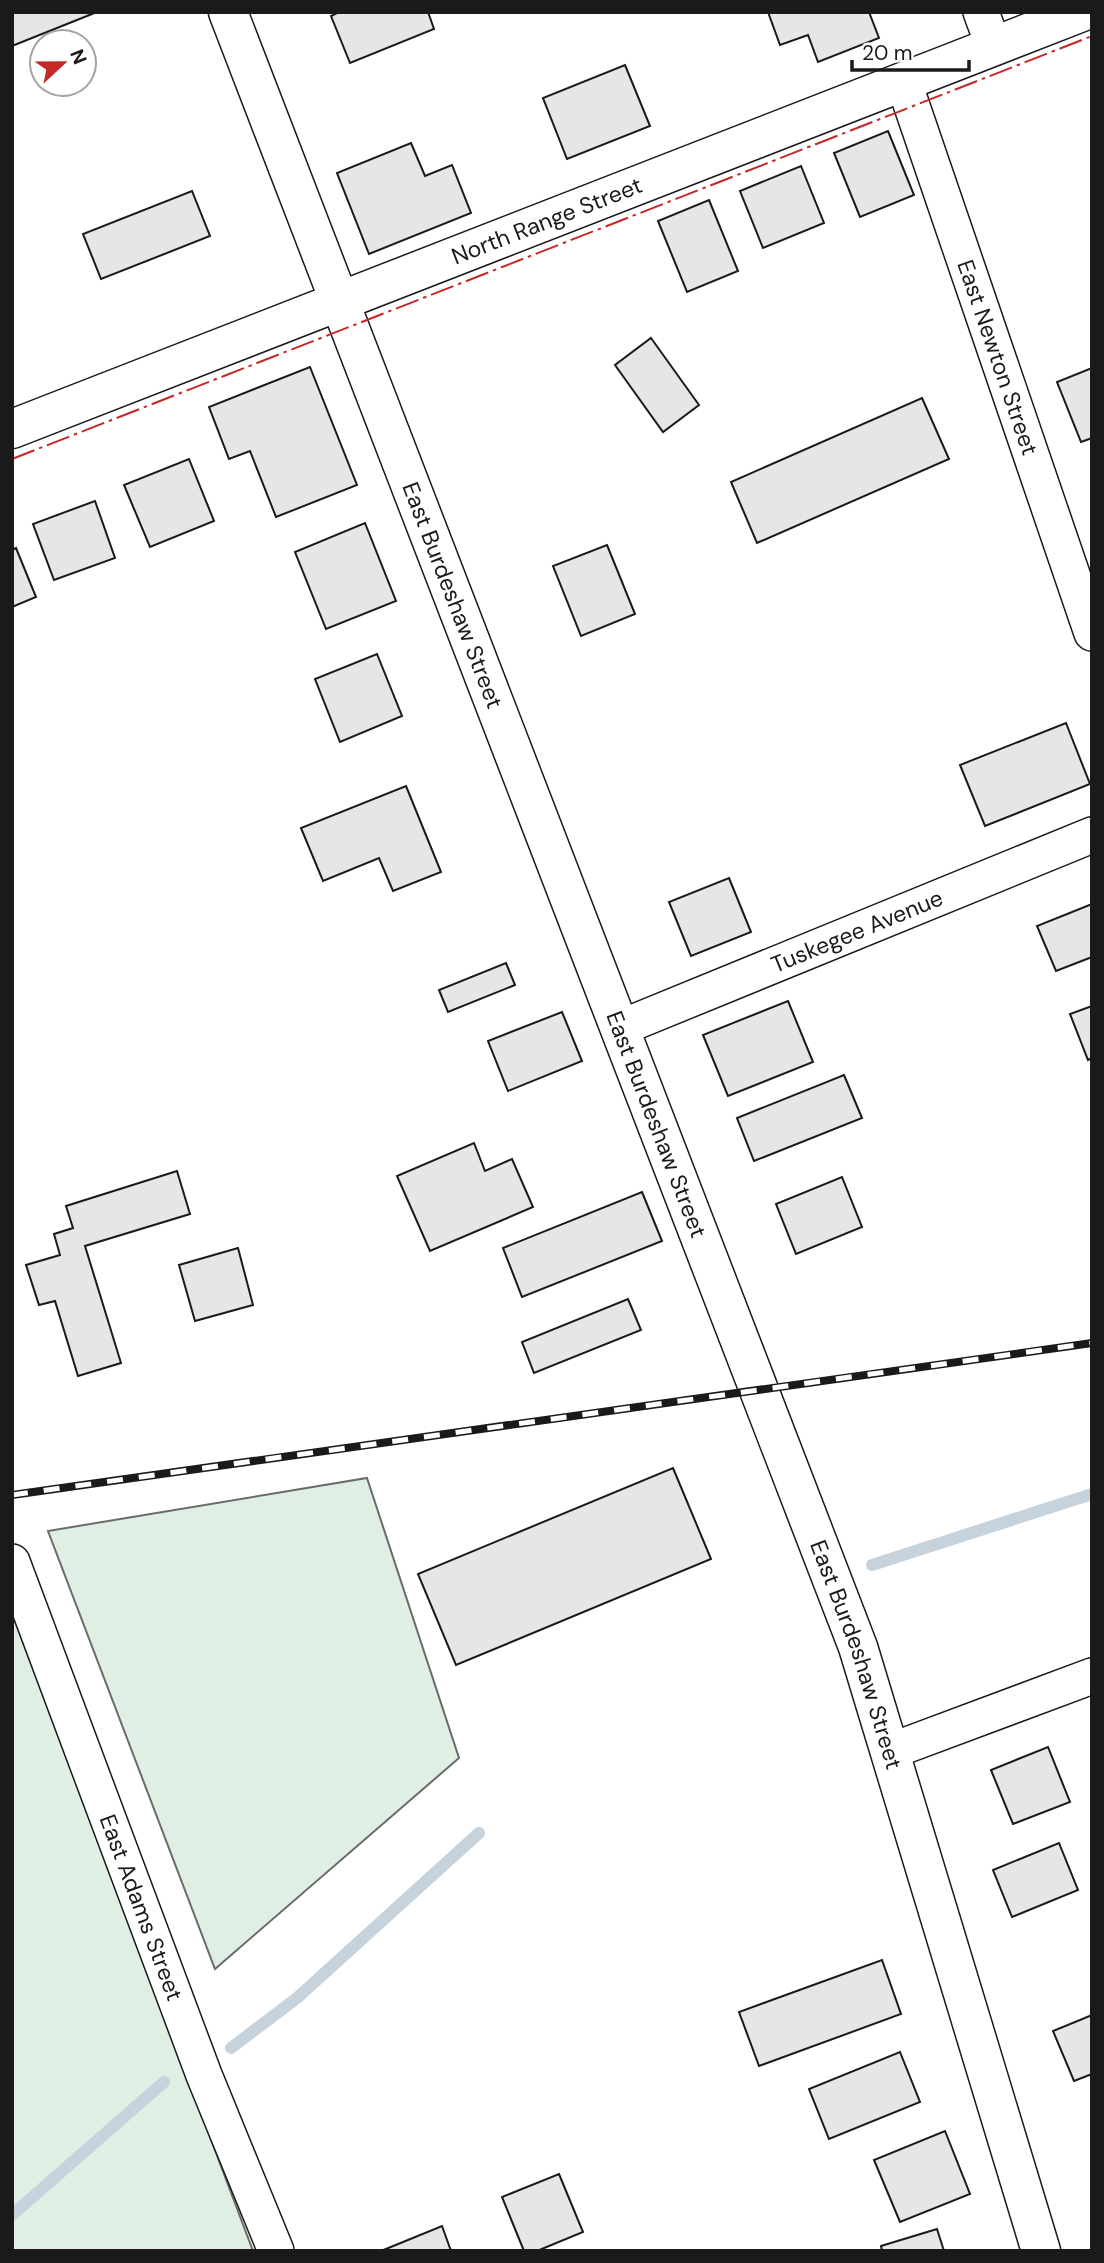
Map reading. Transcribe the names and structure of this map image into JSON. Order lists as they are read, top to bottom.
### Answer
{
  "streets": {
    "street": [
      "North Range Street",
      "East Newton Street",
      "East Burdeshaw Street",
      "Tuskegee Avenue",
      "East Adams Street"
    ]
  },
  "crossings": [
    ["North Range Street", "East Newton Street"],
    ["North Range Street", "East Burdeshaw Street"],
    ["East Burdeshaw Street", "Tuskegee Avenue"]
  ],
  "scale_bar": "20 m",
  "north": "right"
}
